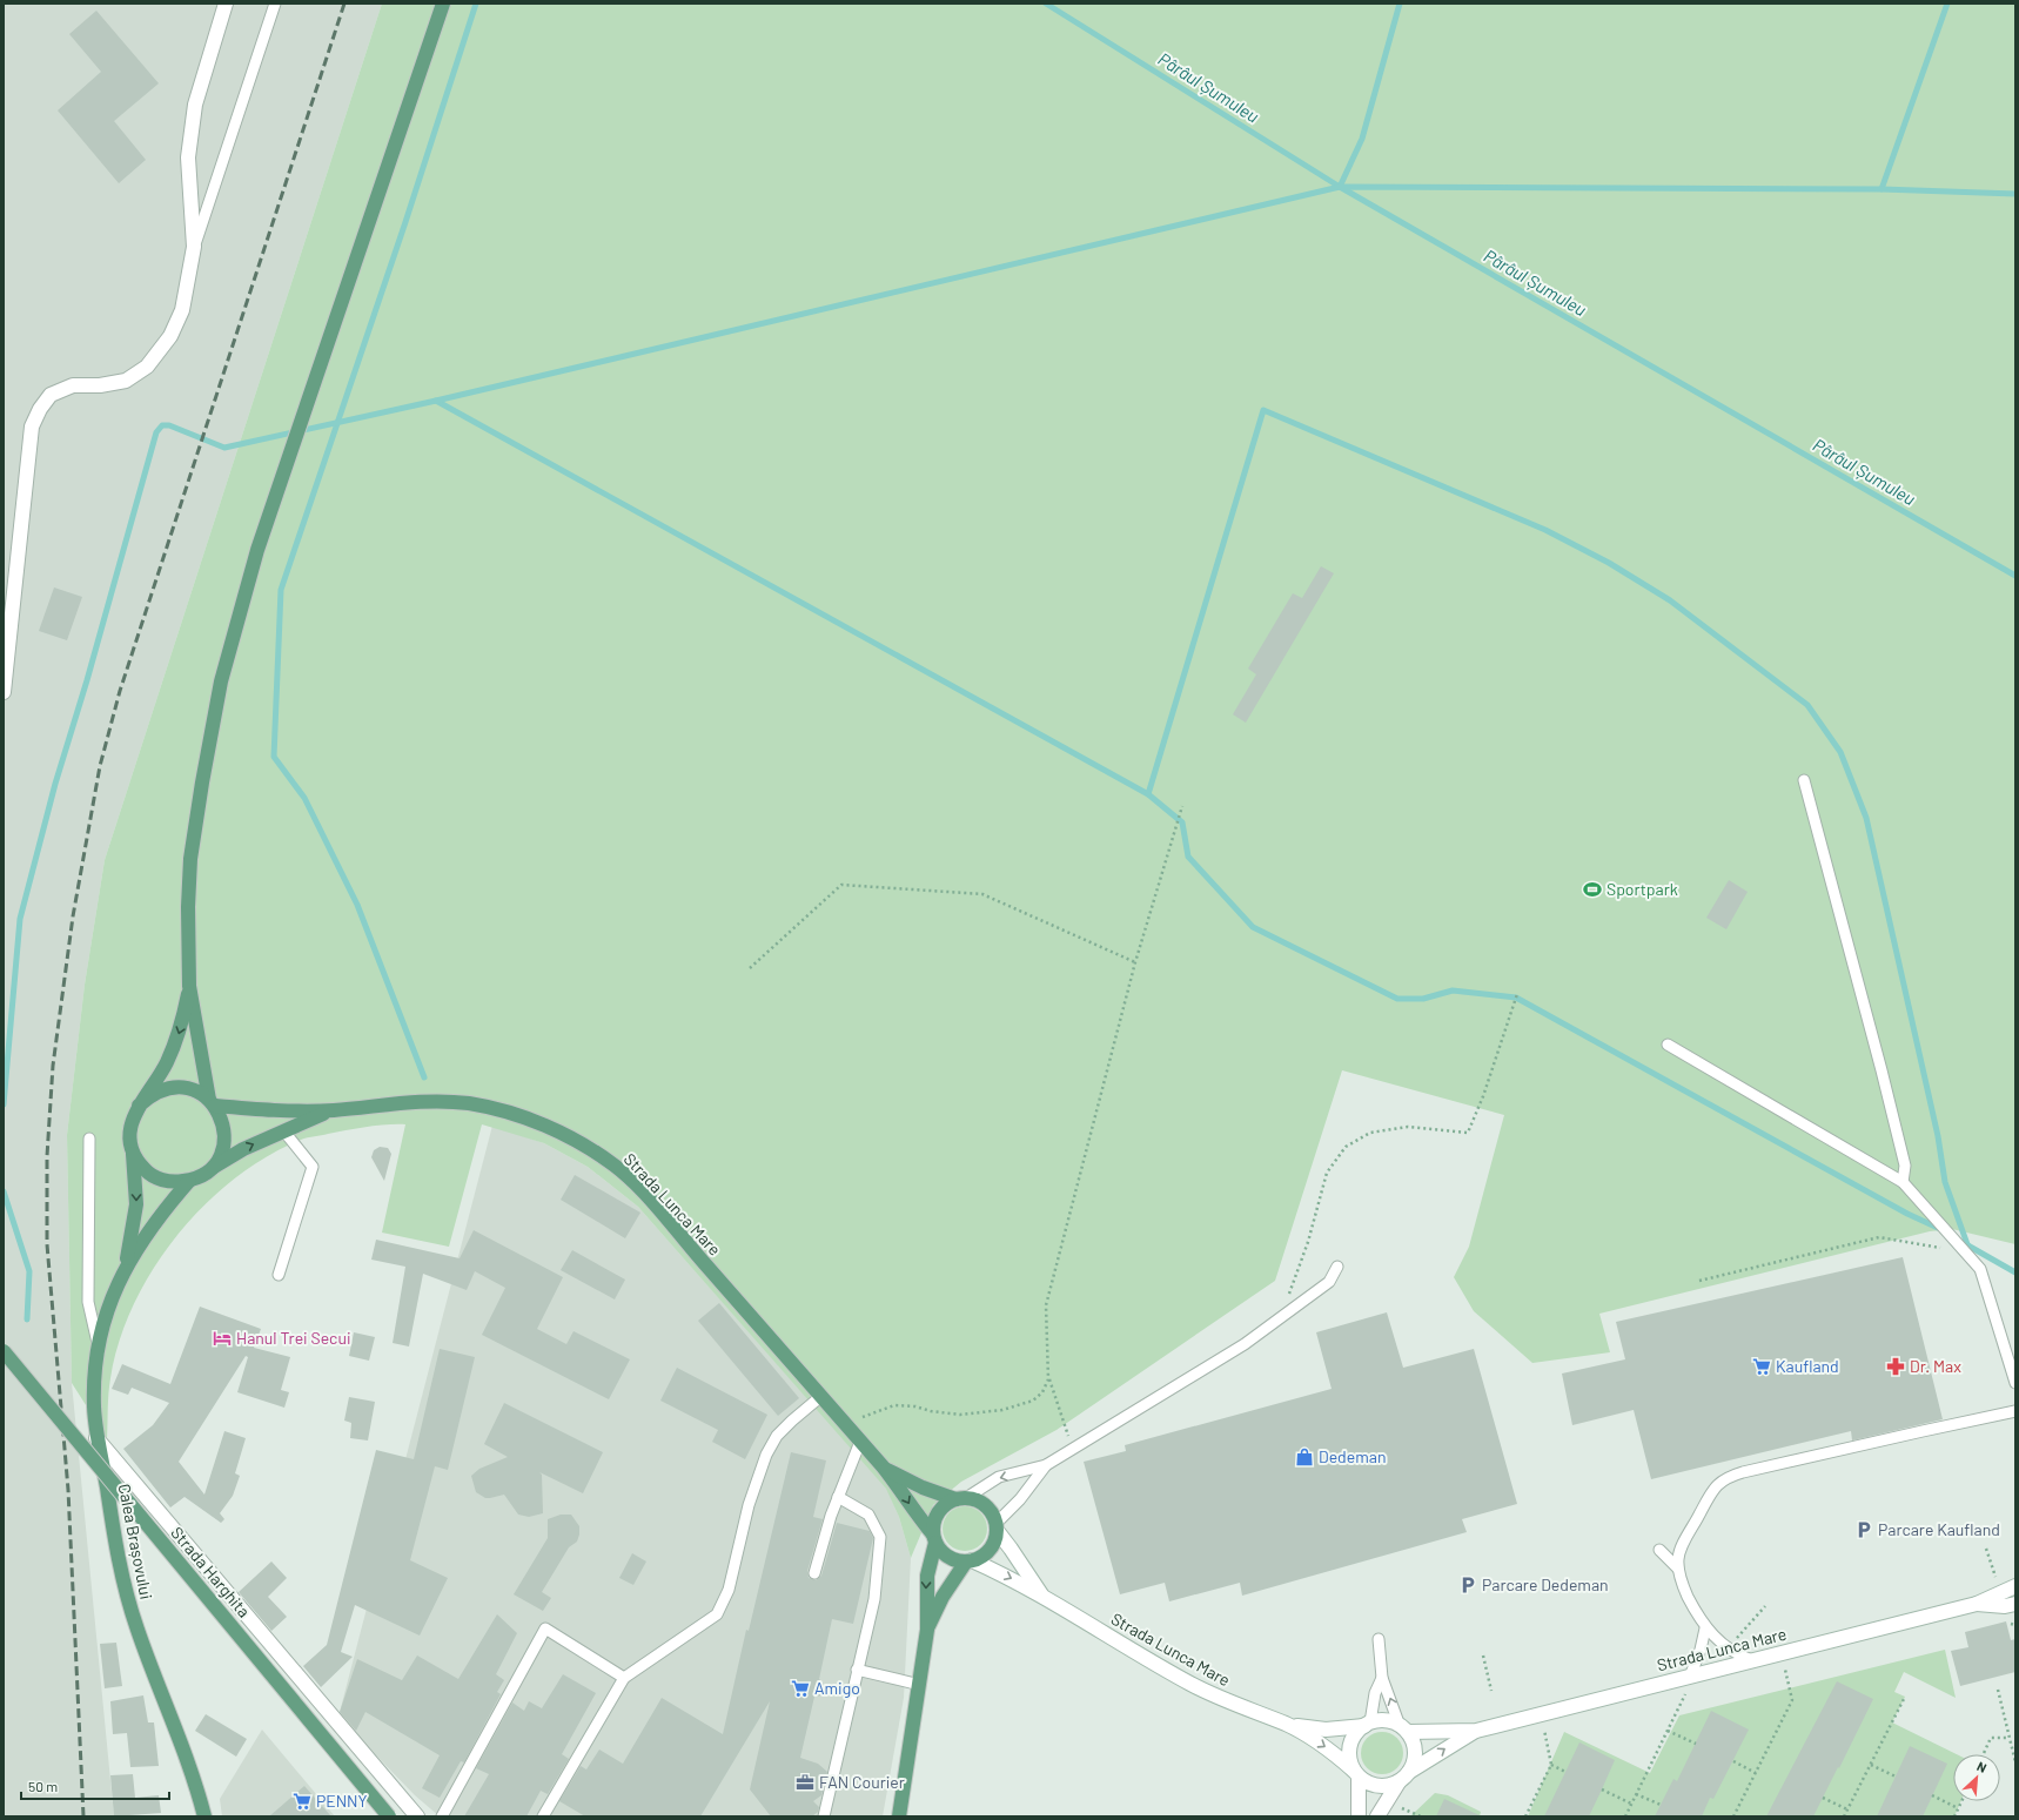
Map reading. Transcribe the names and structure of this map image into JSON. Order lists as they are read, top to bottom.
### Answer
{
  "streets": {
    "main road": ["Strada Lunca Mare", "Calea Brașovului", "Strada Harghita"]
  },
  "crossings": [
    ["Strada Lunca Mare", "Calea Brașovului"]
  ],
  "water": ["Pârâul Șumuleu"],
  "places": {
    "sports": ["Sportpark"],
    "hotel": ["Hanul Trei Secui"],
    "supermarket": ["Kaufland", "Amigo", "PENNY"],
    "pharmacy": ["Dr. Max"],
    "shop": ["Dedeman"],
    "parking": ["Parcare Kaufland", "Parcare Dedeman"],
    "office": ["FAN Courier"]
  },
  "scale_bar": "50 m",
  "north": "top right"
}
